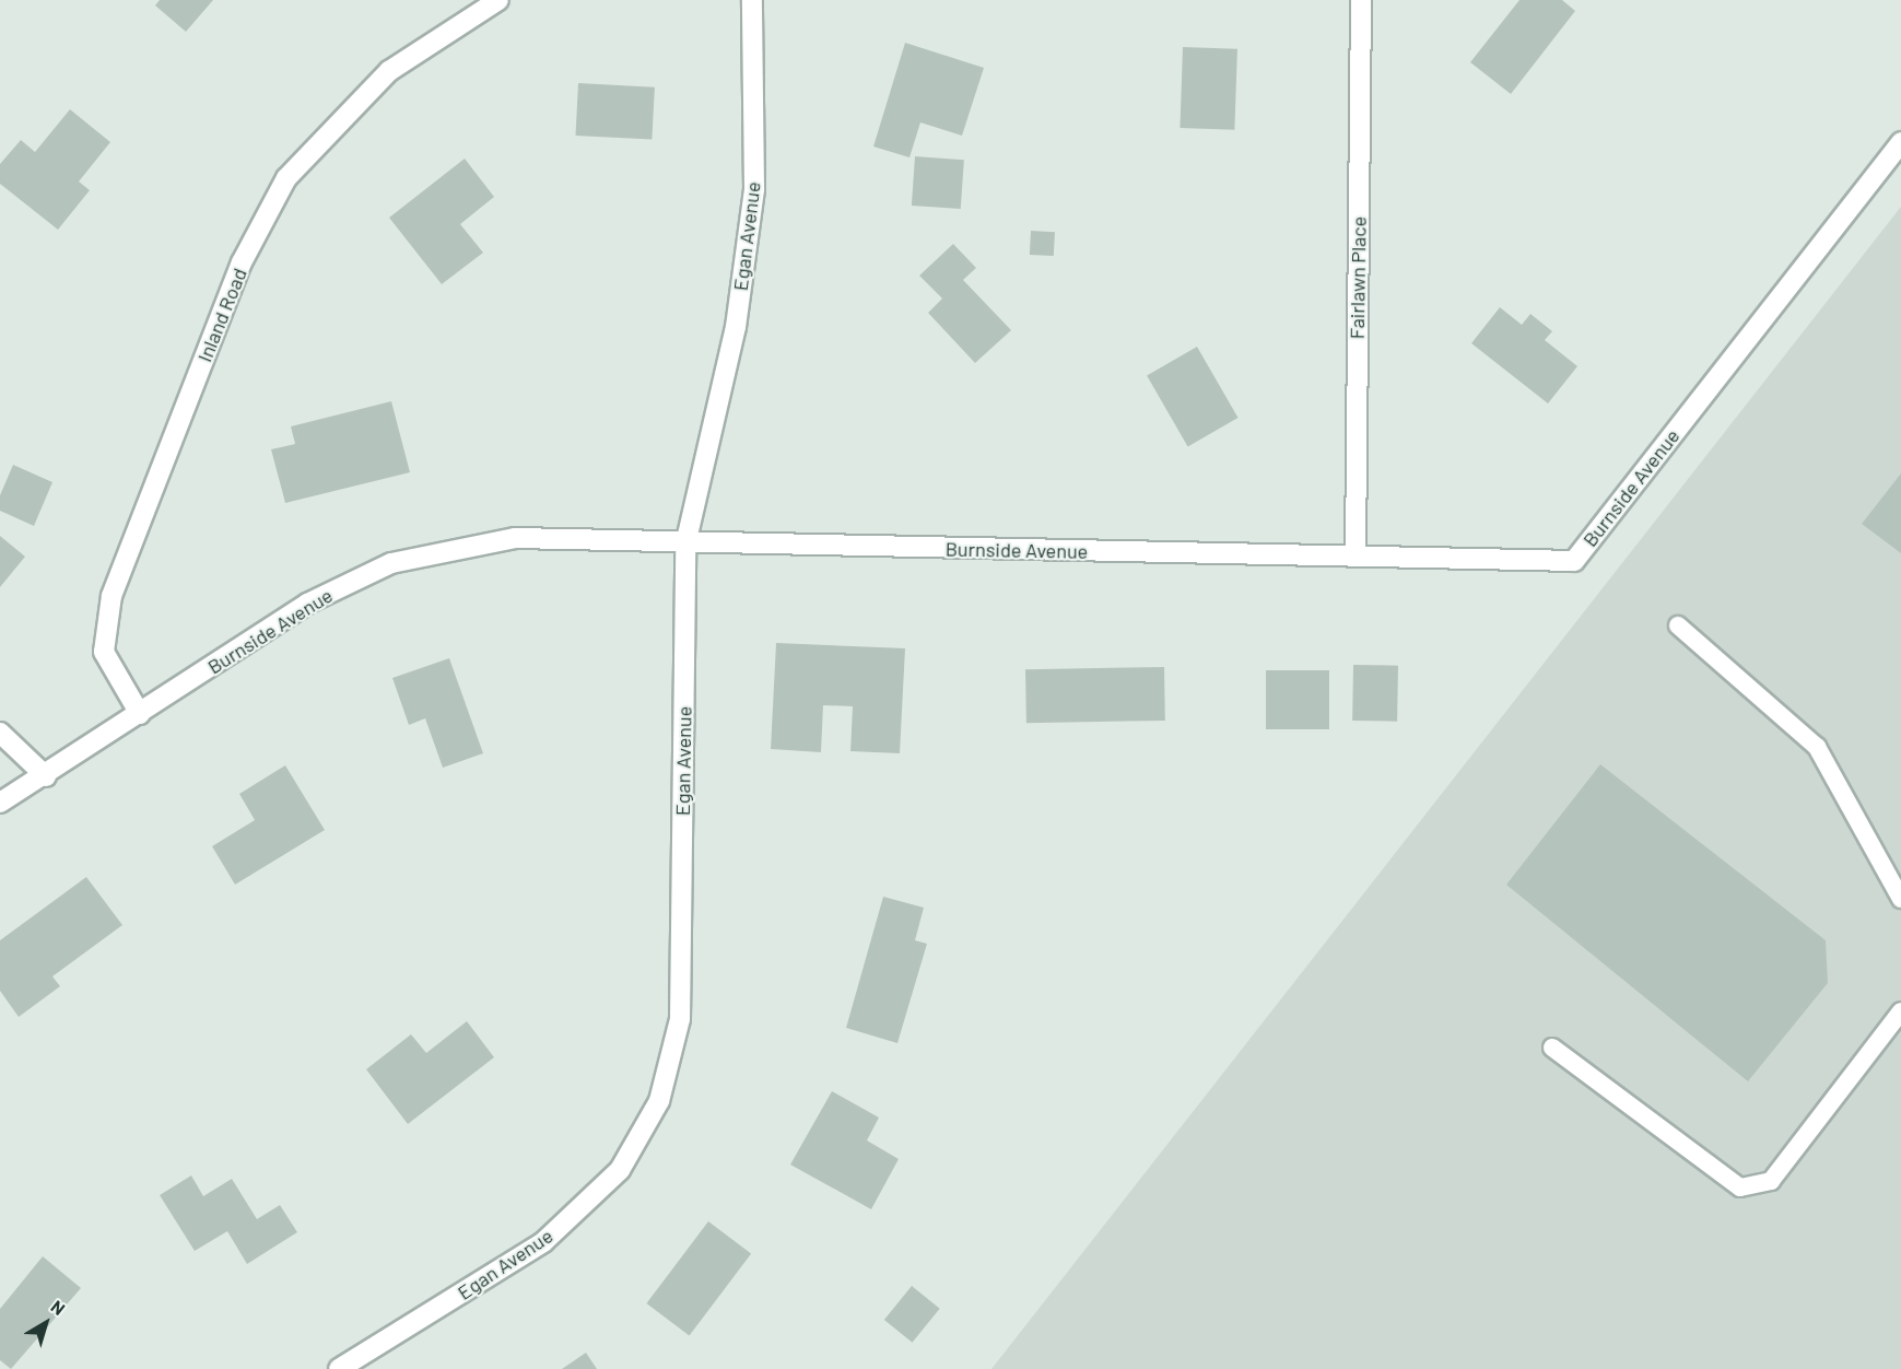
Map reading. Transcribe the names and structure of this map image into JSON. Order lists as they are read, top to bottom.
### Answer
{
  "streets": {
    "street": [
      "Egan Avenue",
      "Fairlawn Place",
      "Inland Road",
      "Burnside Avenue"
    ]
  },
  "crossings": [
    ["Egan Avenue", "Burnside Avenue"],
    ["Fairlawn Place", "Burnside Avenue"],
    ["Inland Road", "Burnside Avenue"]
  ],
  "north": "top right"
}
